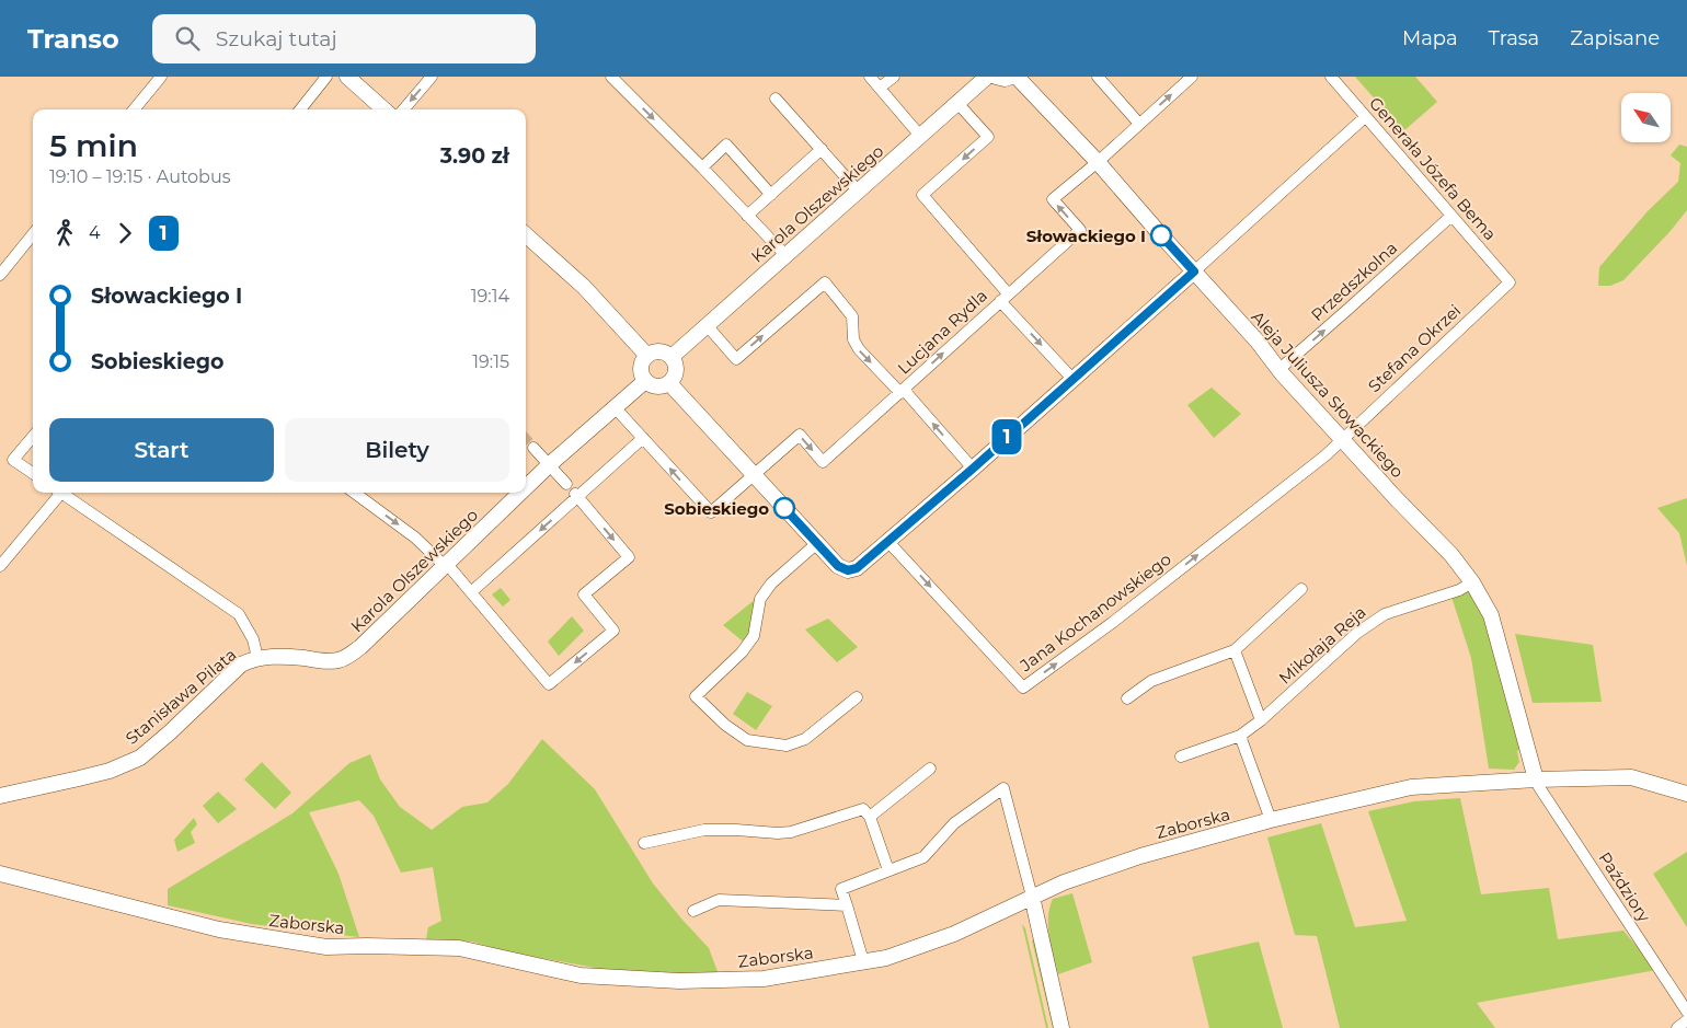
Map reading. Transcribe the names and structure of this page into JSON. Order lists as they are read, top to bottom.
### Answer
{
  "streets": {
    "street": [
      "Generała Józefa Bema",
      "Karola Olszewskiego",
      "Przedszkolna",
      "Lucjana Rydla",
      "Stefana Okrzei",
      "Aleja Juliusza Słowackiego",
      "Jana Kochanowskiego",
      "Mikołaja Reja",
      "Stanisława Pilata",
      "Zaborska",
      "Paździory"
    ]
  },
  "crossings": [
    ["Generała Józefa Bema", "Przedszkolna"],
    ["Generała Józefa Bema", "Stefana Okrzei"],
    ["Karola Olszewskiego", "Stanisława Pilata"],
    ["Przedszkolna", "Aleja Juliusza Słowackiego"],
    ["Lucjana Rydla", "Aleja Juliusza Słowackiego"],
    ["Stefana Okrzei", "Aleja Juliusza Słowackiego"],
    ["Stefana Okrzei", "Jana Kochanowskiego"],
    ["Aleja Juliusza Słowackiego", "Jana Kochanowskiego"],
    ["Aleja Juliusza Słowackiego", "Mikołaja Reja"],
    ["Aleja Juliusza Słowackiego", "Zaborska"],
    ["Aleja Juliusza Słowackiego", "Paździory"],
    ["Zaborska", "Paździory"]
  ],
  "one_way": ["Przedszkolna", "Lucjana Rydla"],
  "places": ["Słowackiego I", "Sobieskiego"],
  "lines": ["bus line 1"],
  "north": "top left",
  "page": {
    "header": "Transo",
    "search": "Szukaj tutaj",
    "nav": ["Mapa", "Trasa", "Zapisane"],
    "on_map": "1",
    "heading": ["5 min", "19:10 – 19:15 · Autobus", "3.90 zł"],
    "legs": ["4", "1"],
    "list": [
      {
        "name": "Słowackiego I",
        "value": "19:14"
      },
      {
        "name": "Sobieskiego",
        "value": "19:15"
      }
    ],
    "buttons": ["Start", "Bilety"]
  }
}
